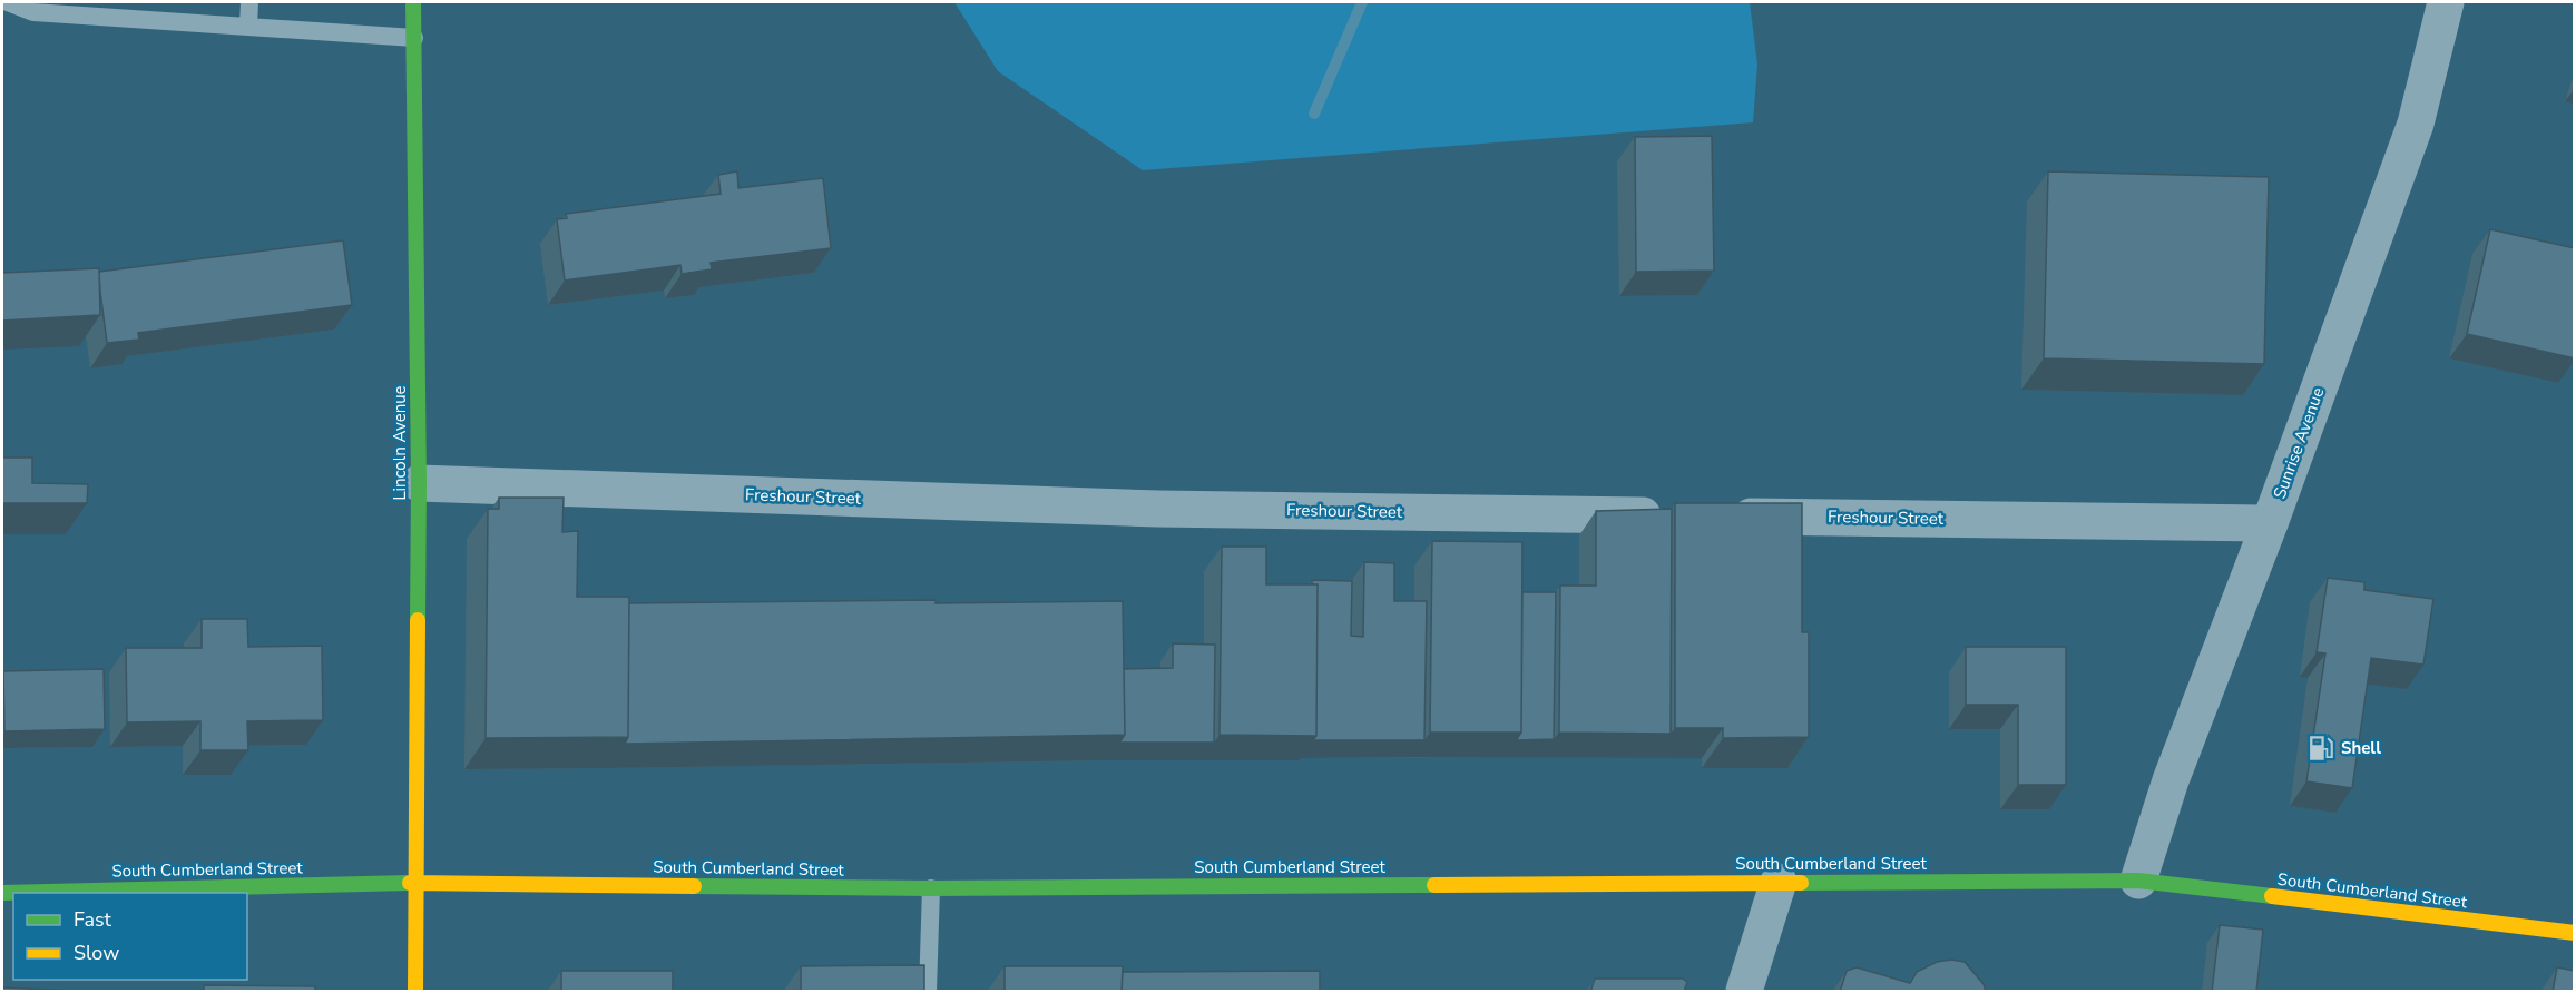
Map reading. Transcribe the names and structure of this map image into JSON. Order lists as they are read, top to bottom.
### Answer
{
  "streets": {
    "main road": ["Lincoln Avenue", "South Cumberland Street"],
    "street": ["Sunrise Avenue", "Freshour Street"]
  },
  "crossings": [
    ["Lincoln Avenue", "Freshour Street"],
    ["Lincoln Avenue", "South Cumberland Street"],
    ["Sunrise Avenue", "Freshour Street"],
    ["Sunrise Avenue", "South Cumberland Street"]
  ],
  "places": {
    "fuel station": ["Shell"]
  },
  "legend": ["Fast", "Slow"]
}
